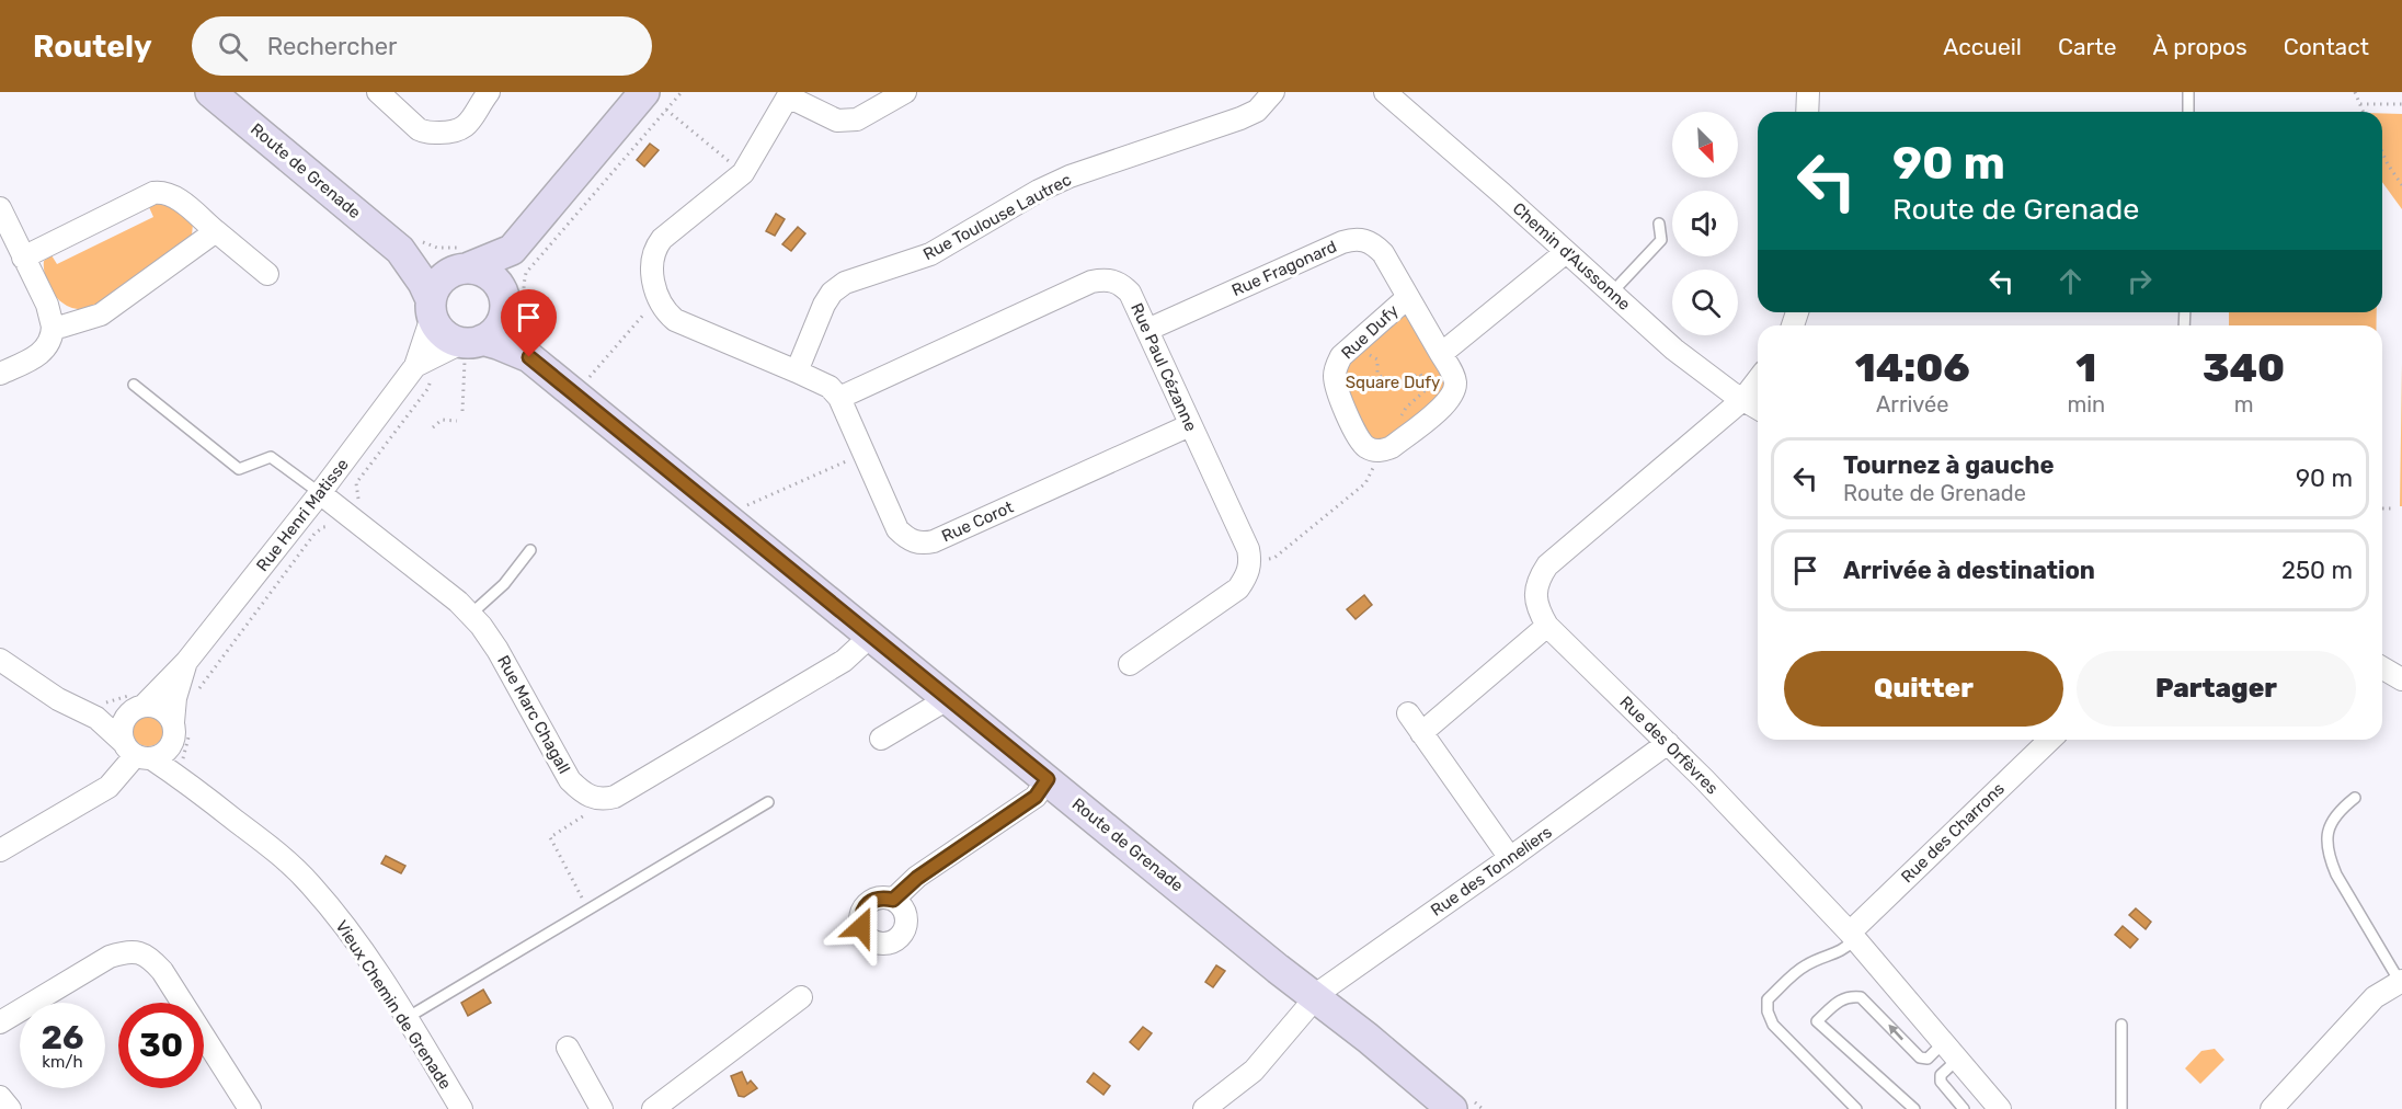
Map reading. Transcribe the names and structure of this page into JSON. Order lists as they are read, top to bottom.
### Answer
{
  "streets": {
    "main road": ["Route de Grenade"],
    "street": [
      "Rue Toulouse Lautrec",
      "Chemin d'Aussonne",
      "Rue Fragonard",
      "Rue Dufy",
      "Rue Paul Cézanne",
      "Rue Henri Matisse",
      "Rue Corot",
      "Rue Marc Chagall",
      "Rue des Orfèvres",
      "Rue des Charrons",
      "Rue des Tonneliers",
      "Vieux Chemin de Grenade"
    ]
  },
  "crossings": [
    ["Route de Grenade", "Rue des Tonneliers"],
    ["Chemin d'Aussonne", "Rue des Orfèvres"],
    ["Rue Fragonard", "Rue Dufy"],
    ["Rue Fragonard", "Rue Paul Cézanne"],
    ["Rue Paul Cézanne", "Rue Corot"],
    ["Rue Henri Matisse", "Rue Marc Chagall"],
    ["Rue Henri Matisse", "Vieux Chemin de Grenade"],
    ["Rue des Orfèvres", "Rue des Charrons"],
    ["Rue des Orfèvres", "Rue des Tonneliers"]
  ],
  "parks": ["Square Dufy"],
  "north": "bottom right",
  "page": {
    "header": "Routely",
    "search": "Rechercher",
    "nav": [
      "Accueil",
      "Carte",
      "À propos",
      "Contact"
    ],
    "turn": ["90 m", "Route de Grenade"],
    "eta": [
      "14:06",
      "Arrivée",
      "1",
      "min",
      "340",
      "m"
    ],
    "list": [
      {
        "name": "Tournez à gauche",
        "note": "Route de Grenade",
        "value": "90 m"
      },
      {
        "name": "Arrivée à destination",
        "value": "250 m"
      }
    ],
    "buttons": ["Quitter", "Partager"],
    "speed": "26 km/h",
    "limit": "30"
  }
}
